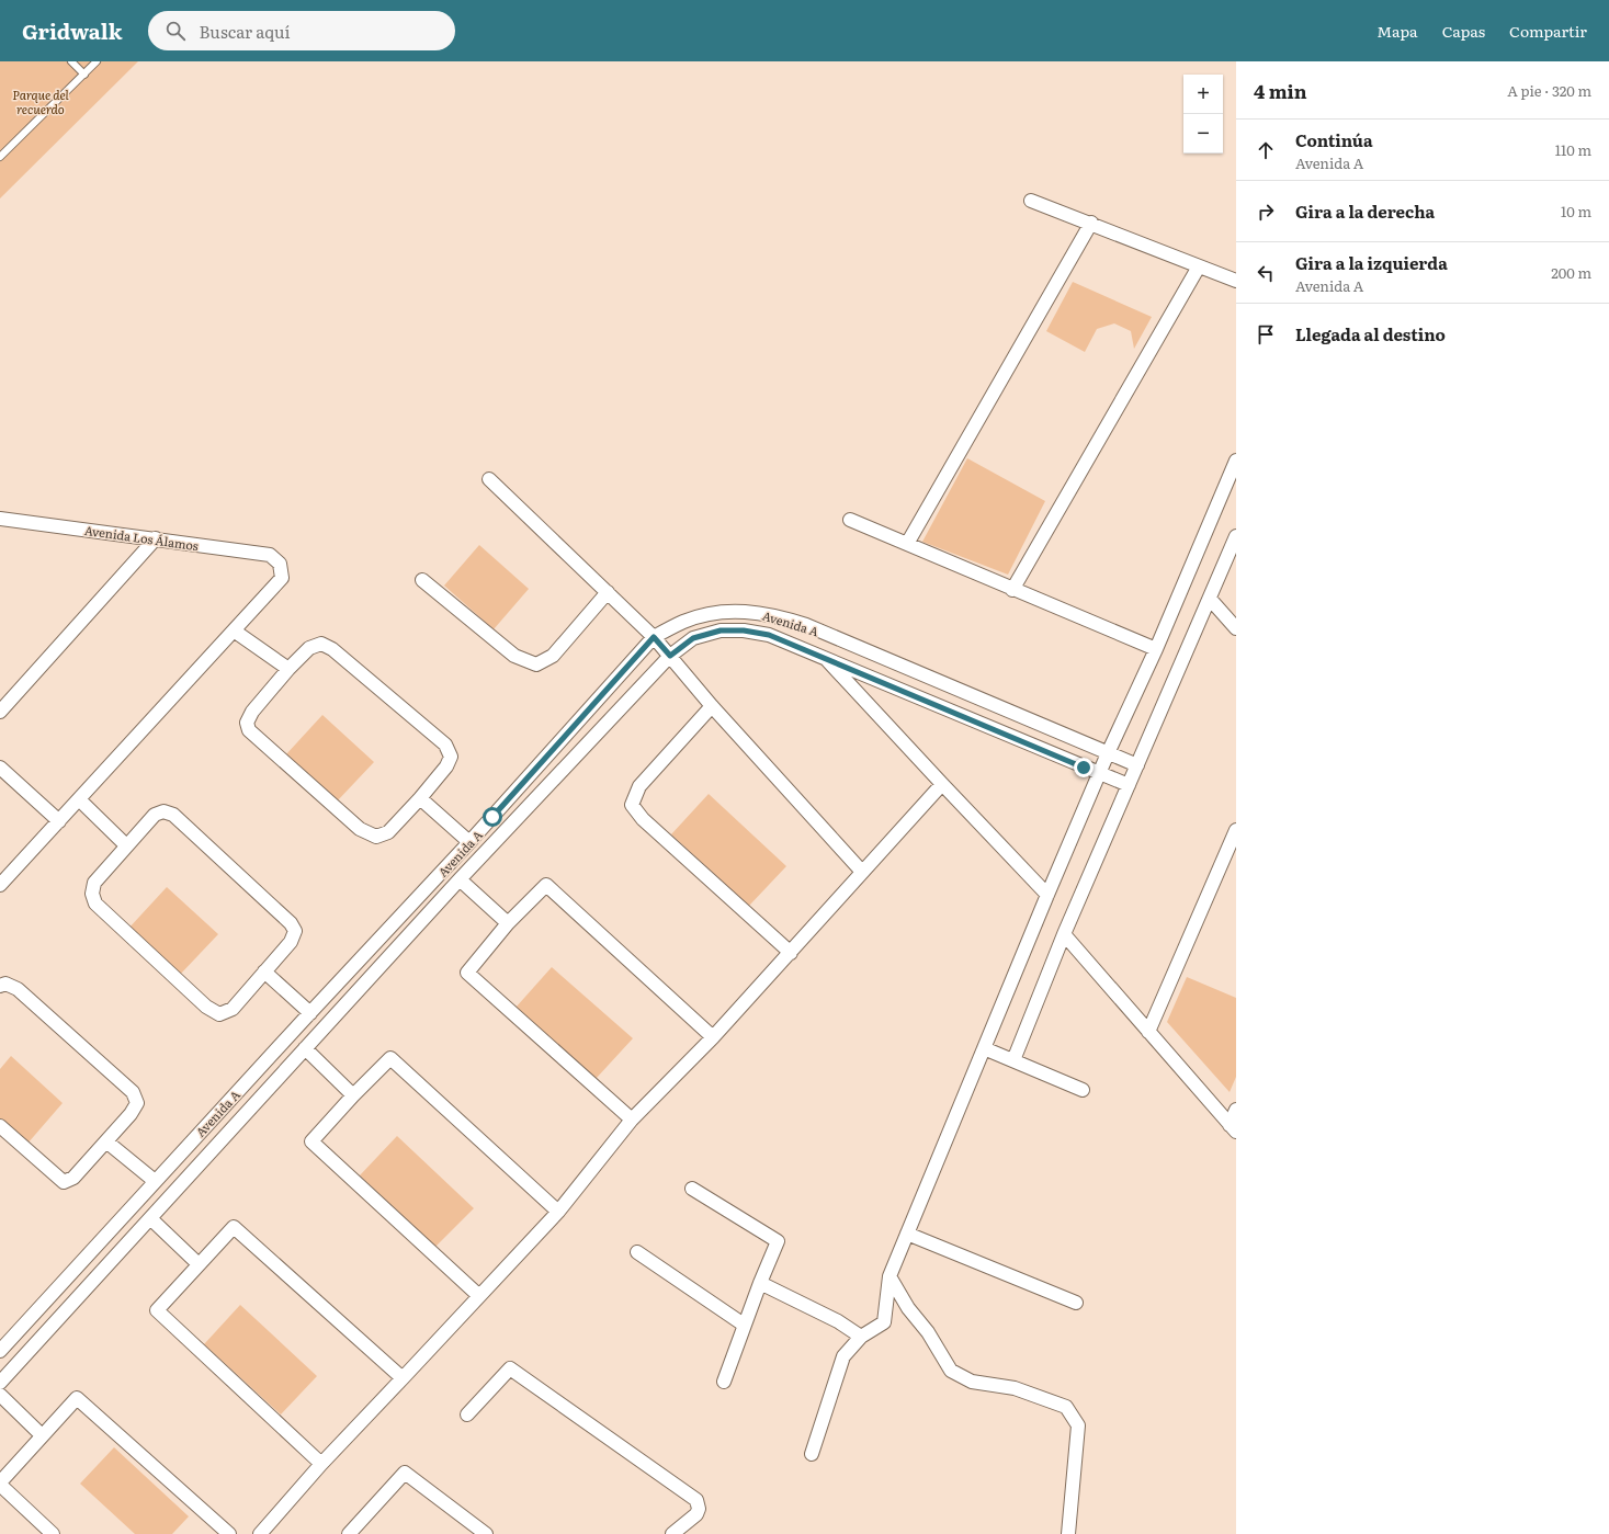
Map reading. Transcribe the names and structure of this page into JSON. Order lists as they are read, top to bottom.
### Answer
{
  "streets": {
    "street": ["Avenida Los Álamos", "Avenida A"]
  },
  "parks": ["Parque del recuerdo"],
  "page": {
    "header": "Gridwalk",
    "search": "Buscar aquí",
    "nav": ["Mapa", "Capas", "Compartir"],
    "heading": ["4 min", "A pie · 320 m"],
    "map_buttons": ["+", "−"],
    "list": [
      ["Continúa", "Avenida A", "110 m"],
      ["Gira a la derecha", "10 m"],
      ["Gira a la izquierda", "Avenida A", "200 m"],
      "Llegada al destino"
    ]
  }
}
